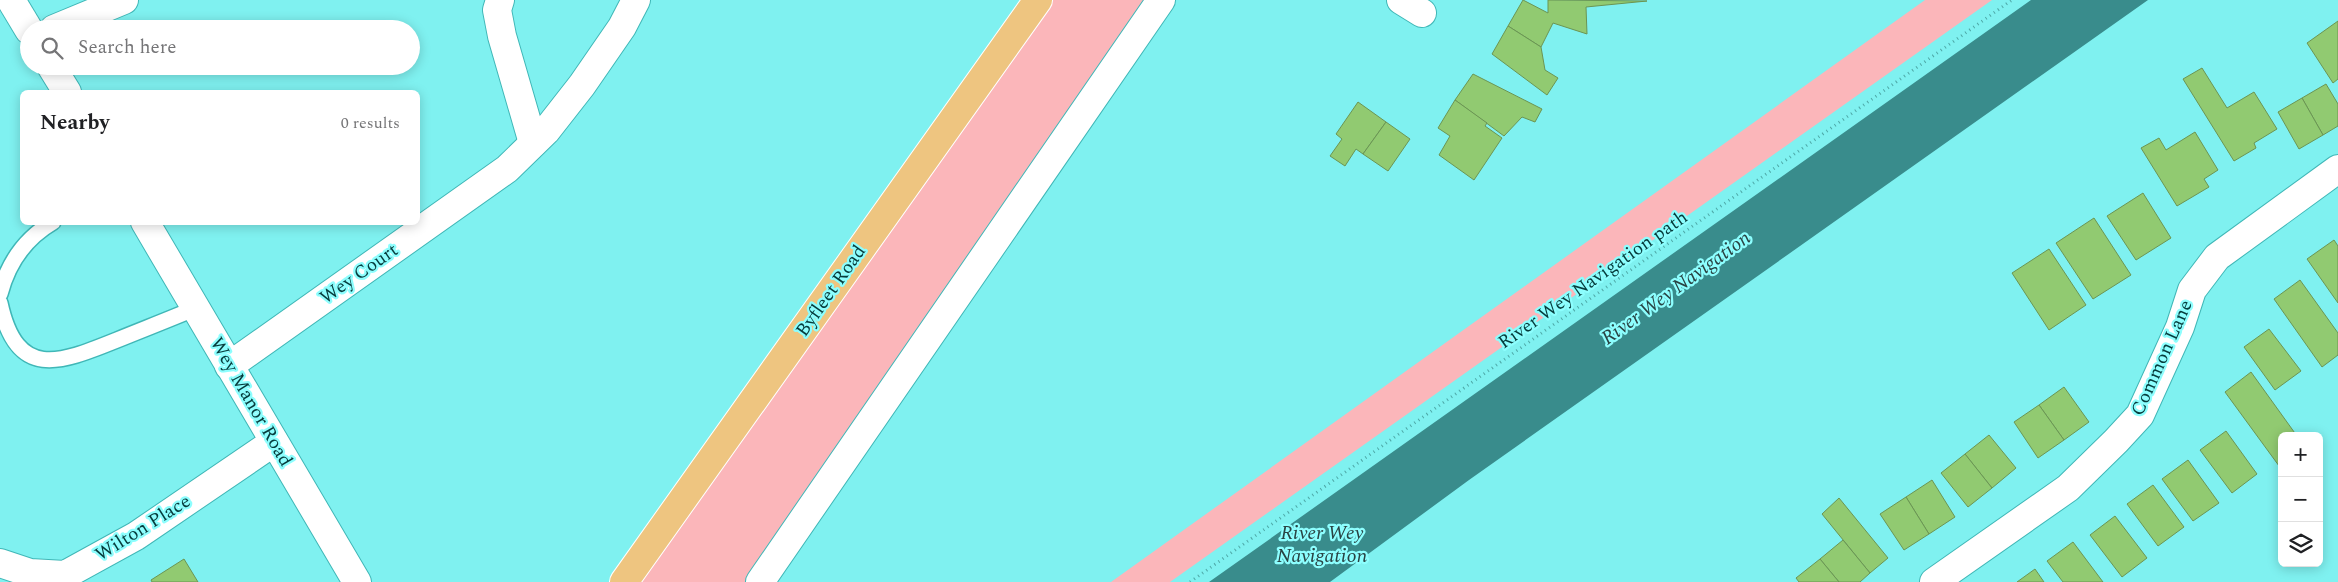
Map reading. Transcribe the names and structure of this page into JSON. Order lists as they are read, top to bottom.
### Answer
{
  "streets": {
    "main road": ["Byfleet Road"],
    "street": [
      "Wey Court",
      "Common Lane",
      "Wey Manor Road",
      "Wilton Place"
    ],
    "path": ["River Wey Navigation path"]
  },
  "crossings": [
    ["Wey Court", "Wey Manor Road"],
    ["Wey Manor Road", "Wilton Place"]
  ],
  "water": ["River Wey Navigation"],
  "page": {
    "search": "Search here",
    "heading": ["Nearby", "0 results"],
    "map_buttons": ["+", "−"]
  }
}
